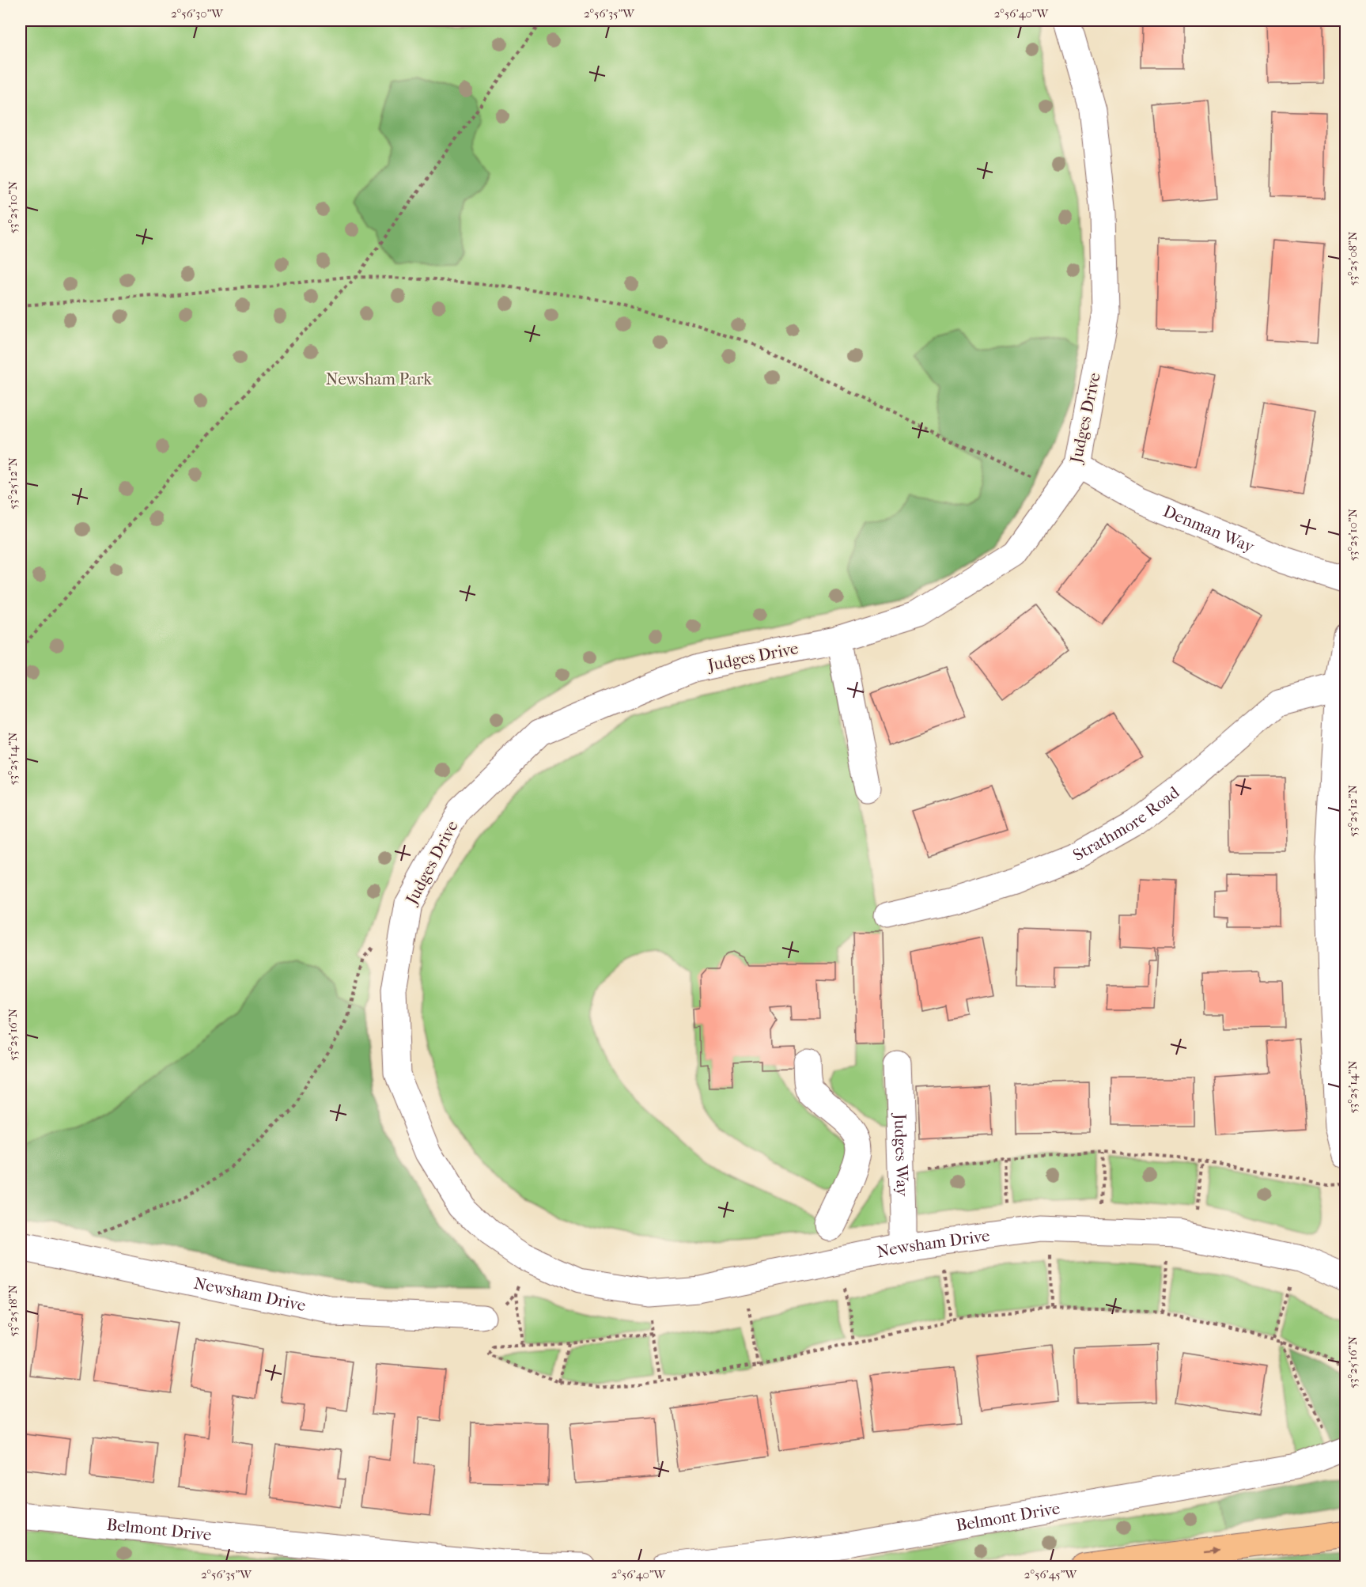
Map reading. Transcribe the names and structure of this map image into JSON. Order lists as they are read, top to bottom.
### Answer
{
  "streets": {
    "street": [
      "Judges Drive",
      "Denman Way",
      "Strathmore Road",
      "Judges Way",
      "Newsham Drive",
      "Belmont Drive"
    ]
  },
  "crossings": [
    ["Judges Drive", "Denman Way"],
    ["Judges Drive", "Newsham Drive"],
    ["Judges Way", "Newsham Drive"]
  ],
  "parks": ["Newsham Park"],
  "coordinates": [
    "2°56'30\"W",
    "2°56'35\"W",
    "2°56'40\"W",
    "53°25'10\"N",
    "53°25'08\"N",
    "53°25'12\"N",
    "53°25'14\"N",
    "53°25'16\"N",
    "53°25'18\"N",
    "2°56'45\"W"
  ]
}
